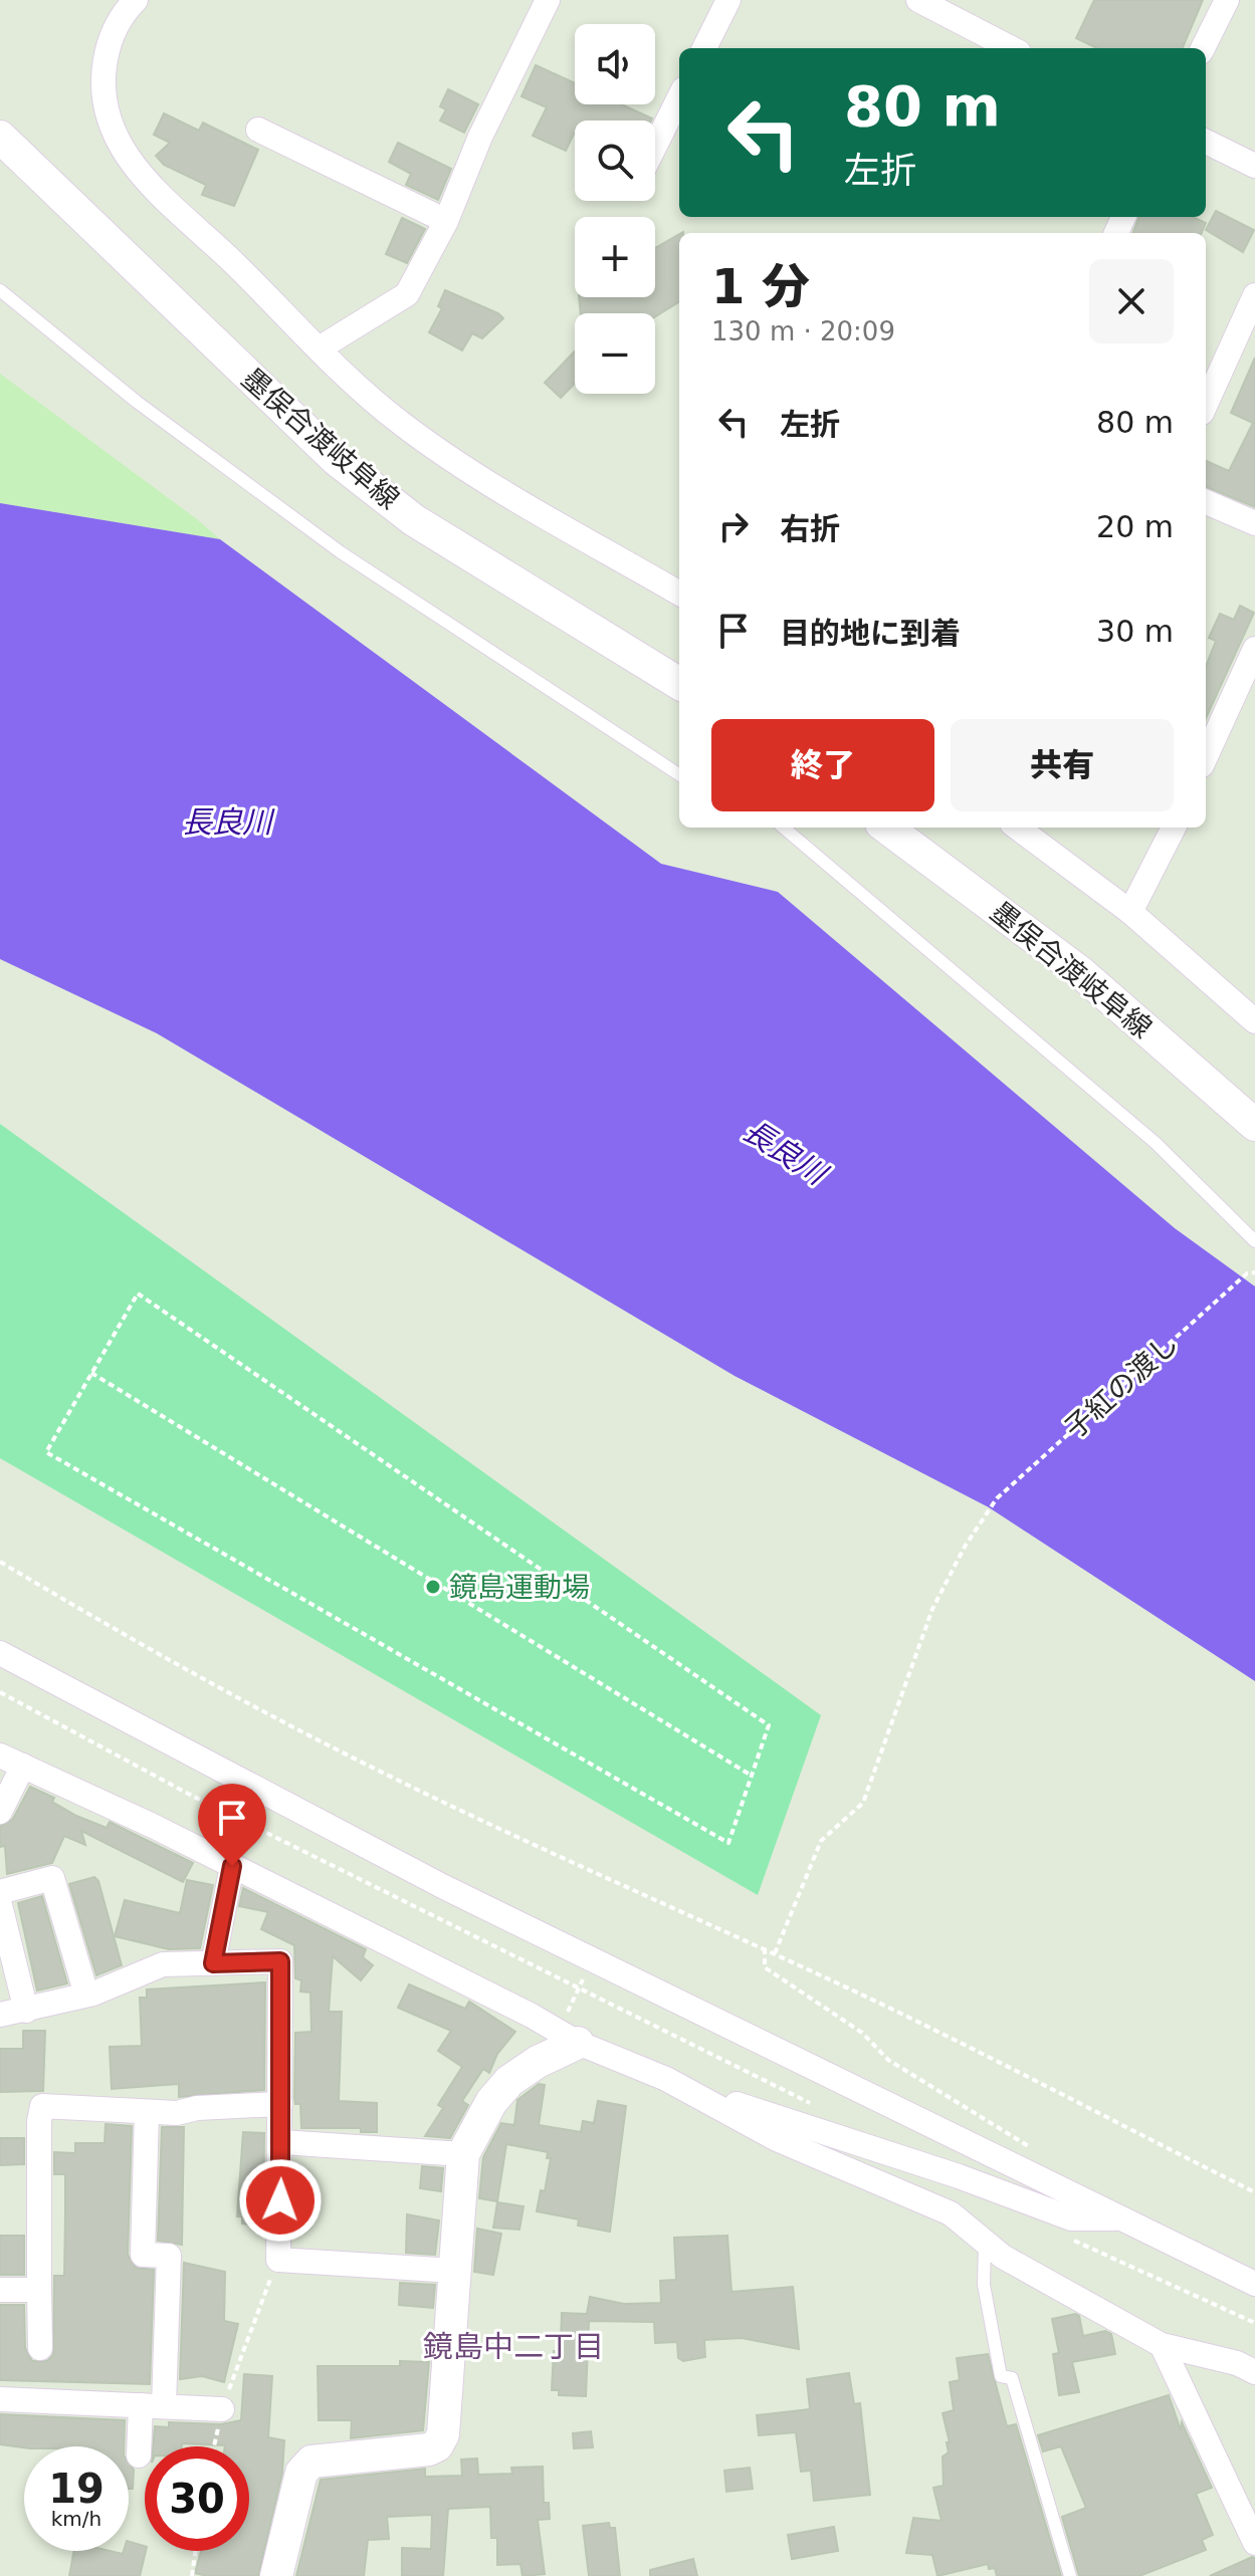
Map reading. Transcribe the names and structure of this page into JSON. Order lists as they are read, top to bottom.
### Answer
{
  "streets": {
    "main road": ["墨俣合渡岐阜線"],
    "path": ["子紅の渡し"]
  },
  "districts": ["鏡島中二丁目"],
  "water": ["長良川"],
  "places": ["鏡島運動場"],
  "page": {
    "map_buttons": ["+", "−"],
    "turn": ["80 m", "左折"],
    "heading": ["1 分", "130 m · 20:09"],
    "list": [
      {
        "name": "左折",
        "value": "80 m"
      },
      {
        "name": "右折",
        "value": "20 m"
      },
      {
        "name": "目的地に到着",
        "value": "30 m"
      }
    ],
    "buttons": ["終了", "共有"],
    "speed": "19 km/h",
    "limit": "30"
  }
}
